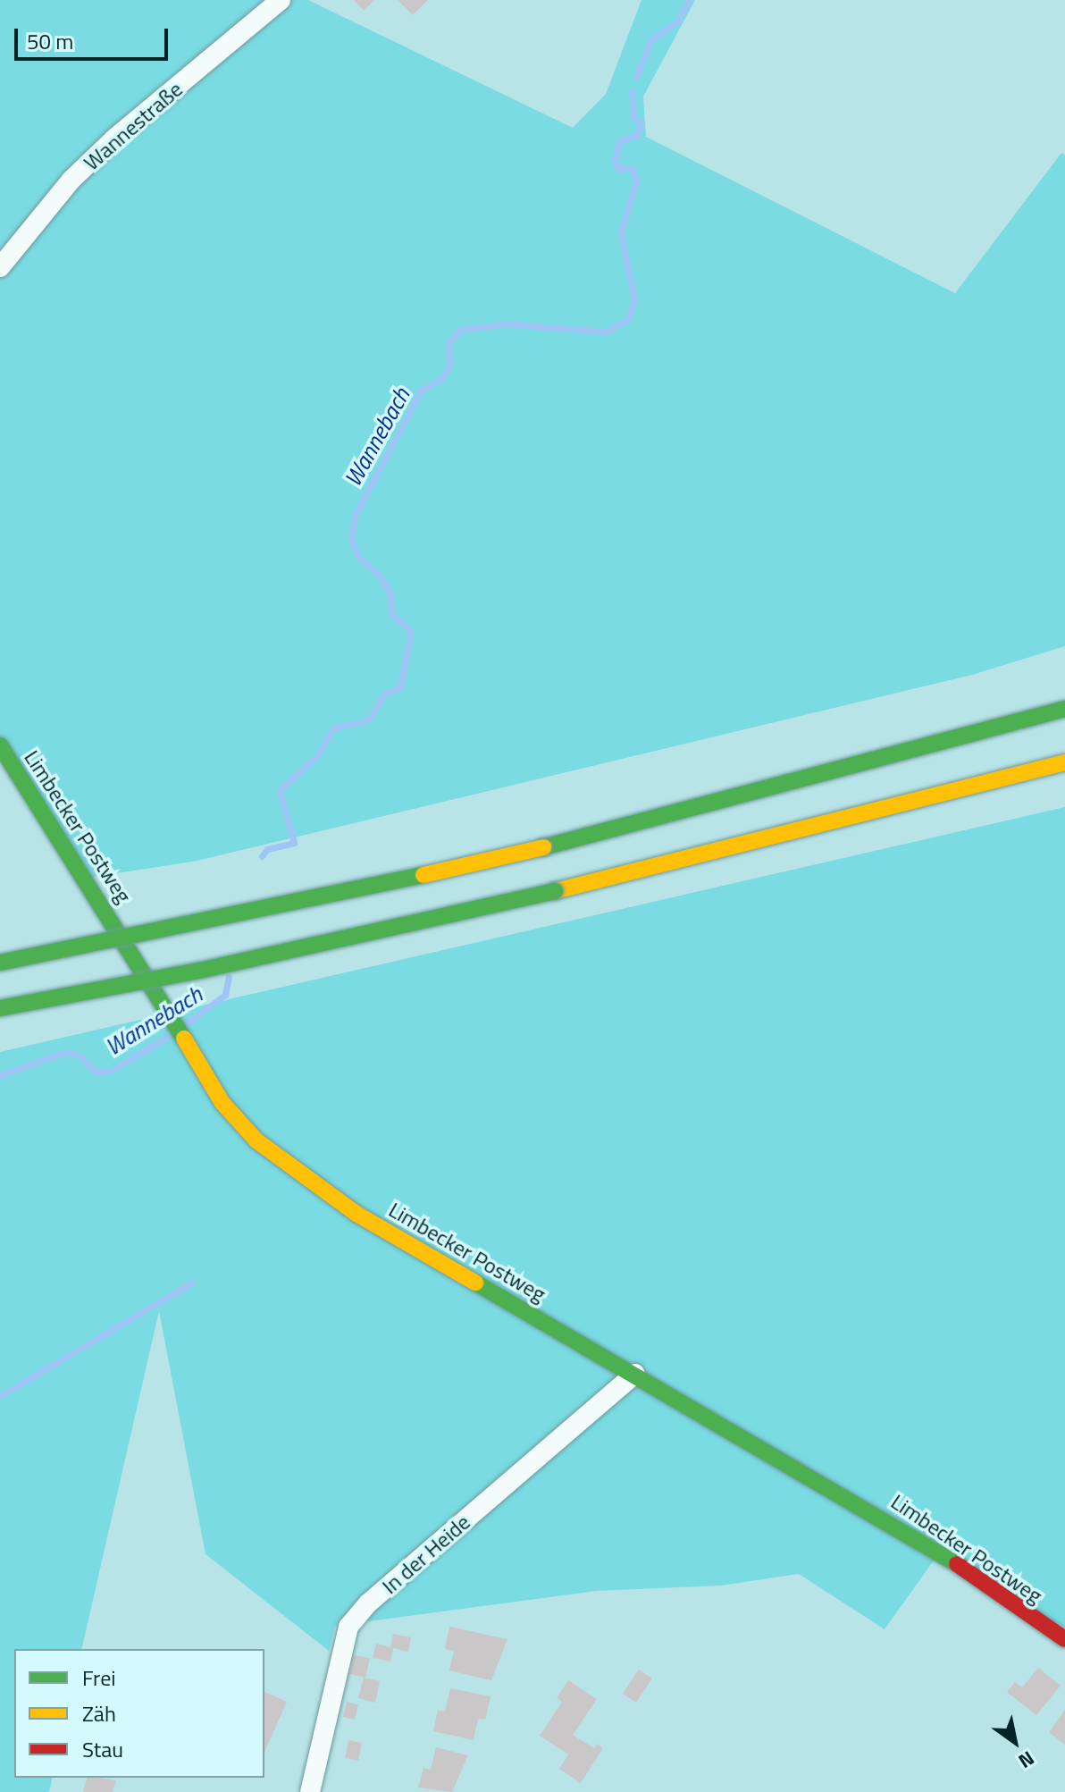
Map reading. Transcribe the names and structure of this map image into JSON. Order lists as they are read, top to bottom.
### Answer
{
  "streets": {
    "main road": ["Limbecker Postweg"],
    "street": ["Wannestraße", "In der Heide"]
  },
  "crossings": [
    ["Limbecker Postweg", "In der Heide"]
  ],
  "water": ["Wannebach"],
  "legend": ["Frei", "Zäh", "Stau"],
  "scale_bar": "50 m",
  "north": "bottom right"
}
